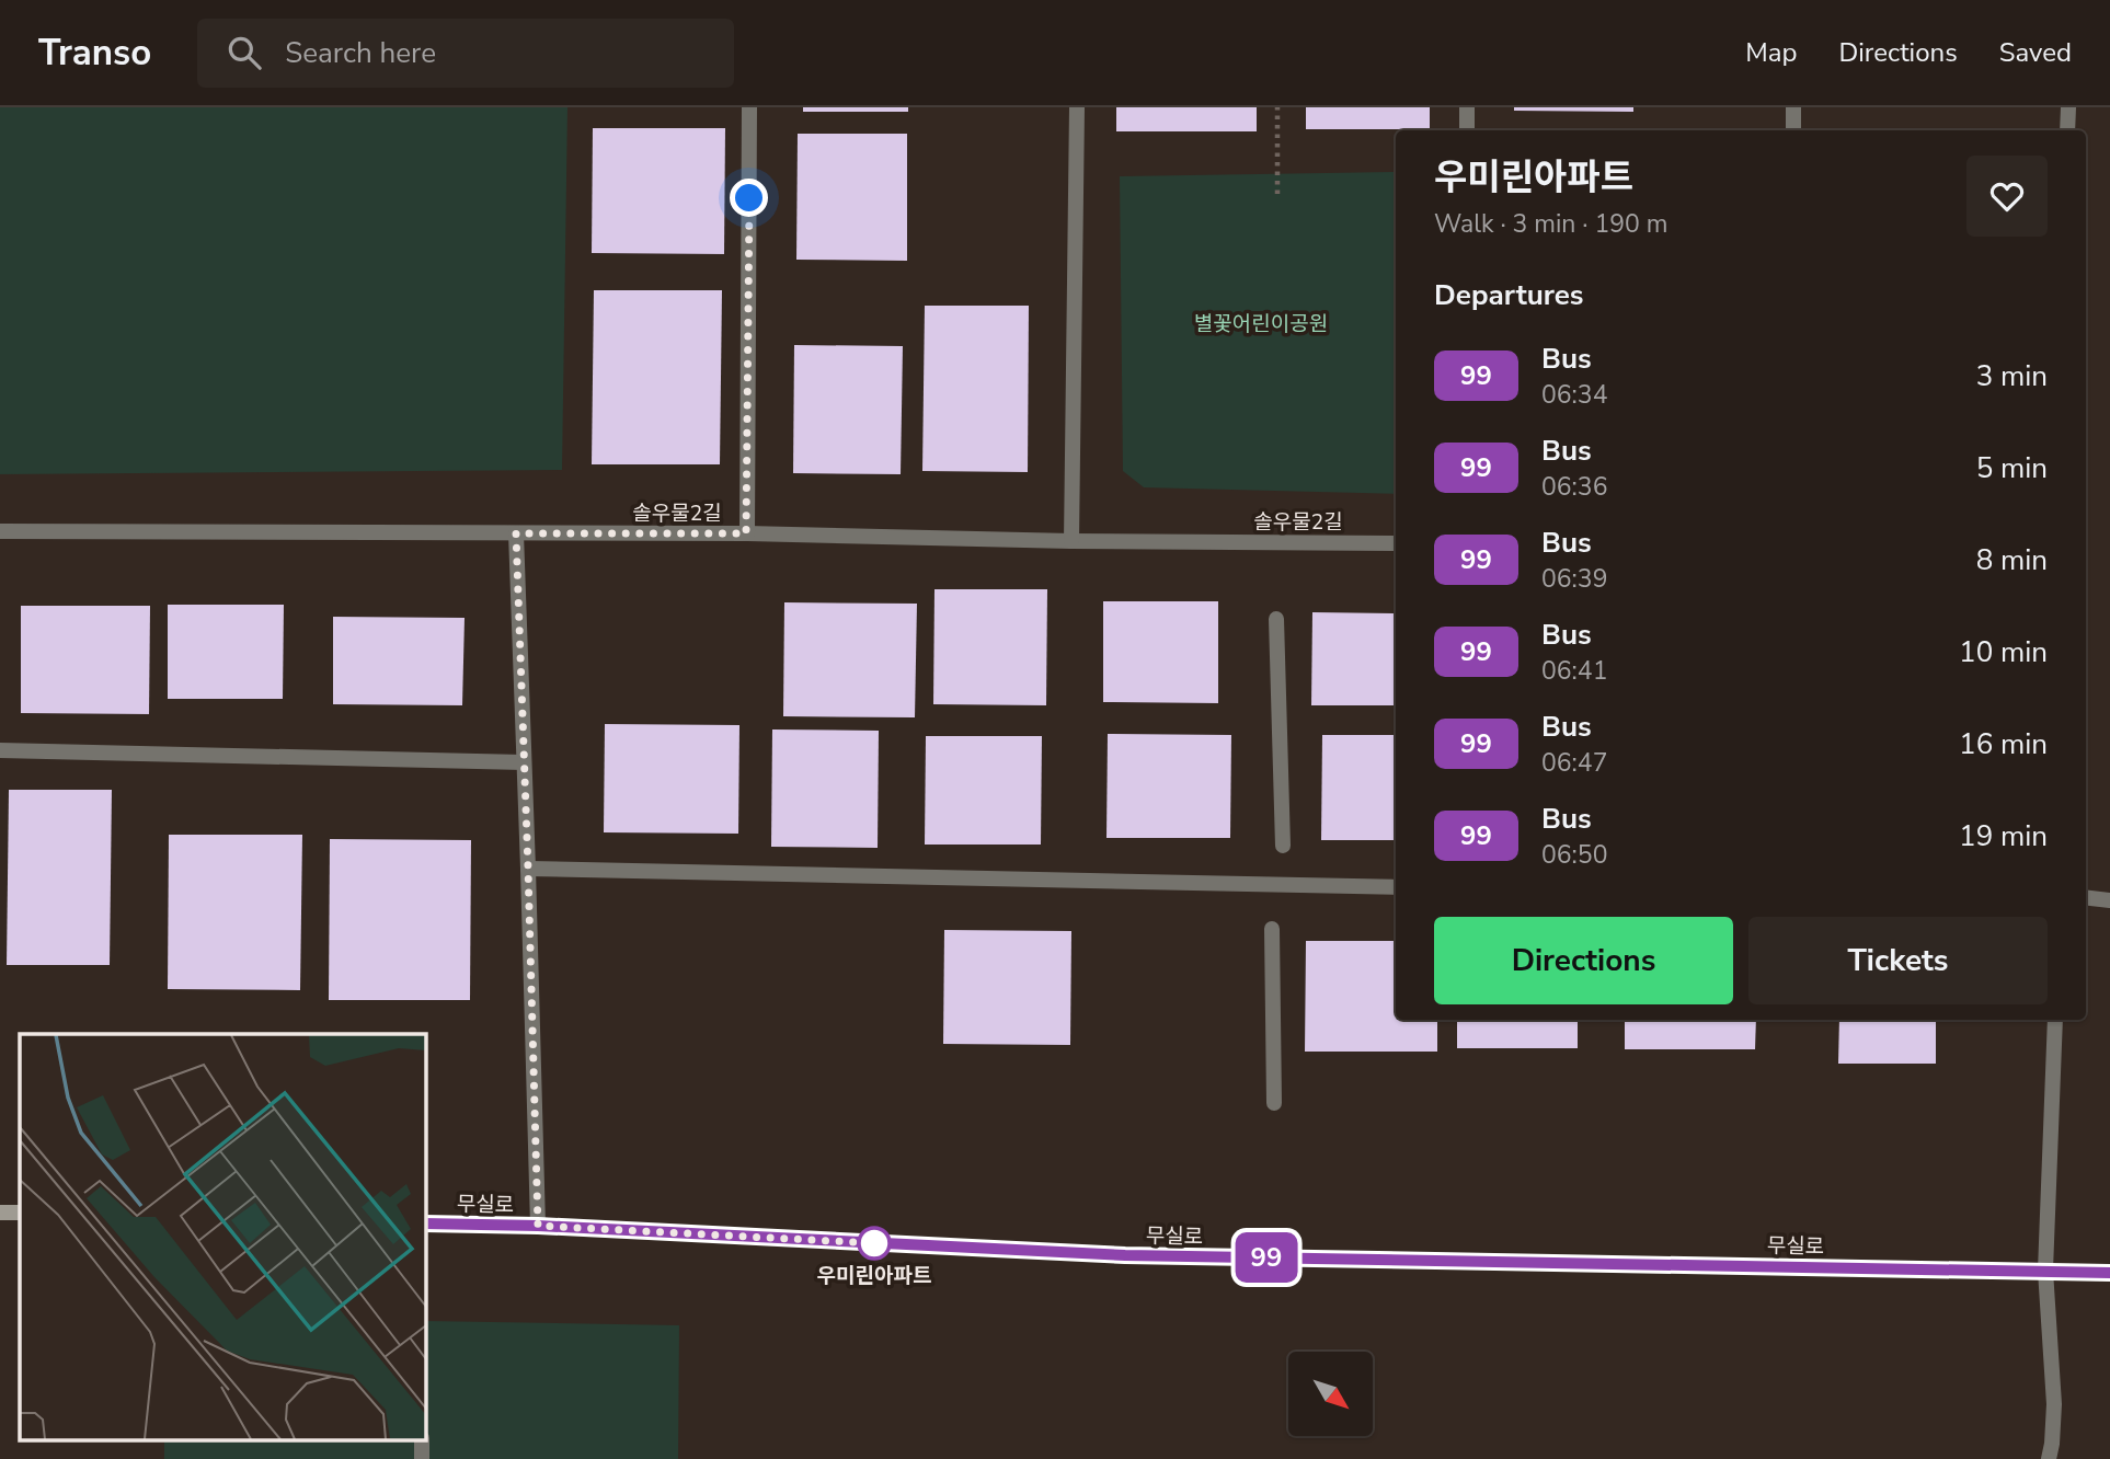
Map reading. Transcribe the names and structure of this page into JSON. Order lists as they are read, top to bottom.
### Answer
{
  "streets": {
    "street": ["솔우물2길", "무실로"]
  },
  "parks": ["별꽃어린이공원"],
  "places": ["우미린아파트"],
  "lines": ["bus line 99"],
  "north": "bottom right",
  "page": {
    "header": "Transo",
    "search": "Search here",
    "nav": ["Map", "Directions", "Saved"],
    "on_map": "99",
    "heading": [
      ["우미린아파트", "Walk · 3 min · 190 m"],
      "Departures"
    ],
    "list": [
      {
        "mark": "99",
        "name": "Bus",
        "note": "06:34",
        "value": "3 min"
      },
      {
        "mark": "99",
        "name": "Bus",
        "note": "06:36",
        "value": "5 min"
      },
      {
        "mark": "99",
        "name": "Bus",
        "note": "06:39",
        "value": "8 min"
      },
      {
        "mark": "99",
        "name": "Bus",
        "note": "06:41",
        "value": "10 min"
      },
      {
        "mark": "99",
        "name": "Bus",
        "note": "06:47",
        "value": "16 min"
      },
      {
        "mark": "99",
        "name": "Bus",
        "note": "06:50",
        "value": "19 min"
      }
    ],
    "buttons": ["Directions", "Tickets"]
  }
}
